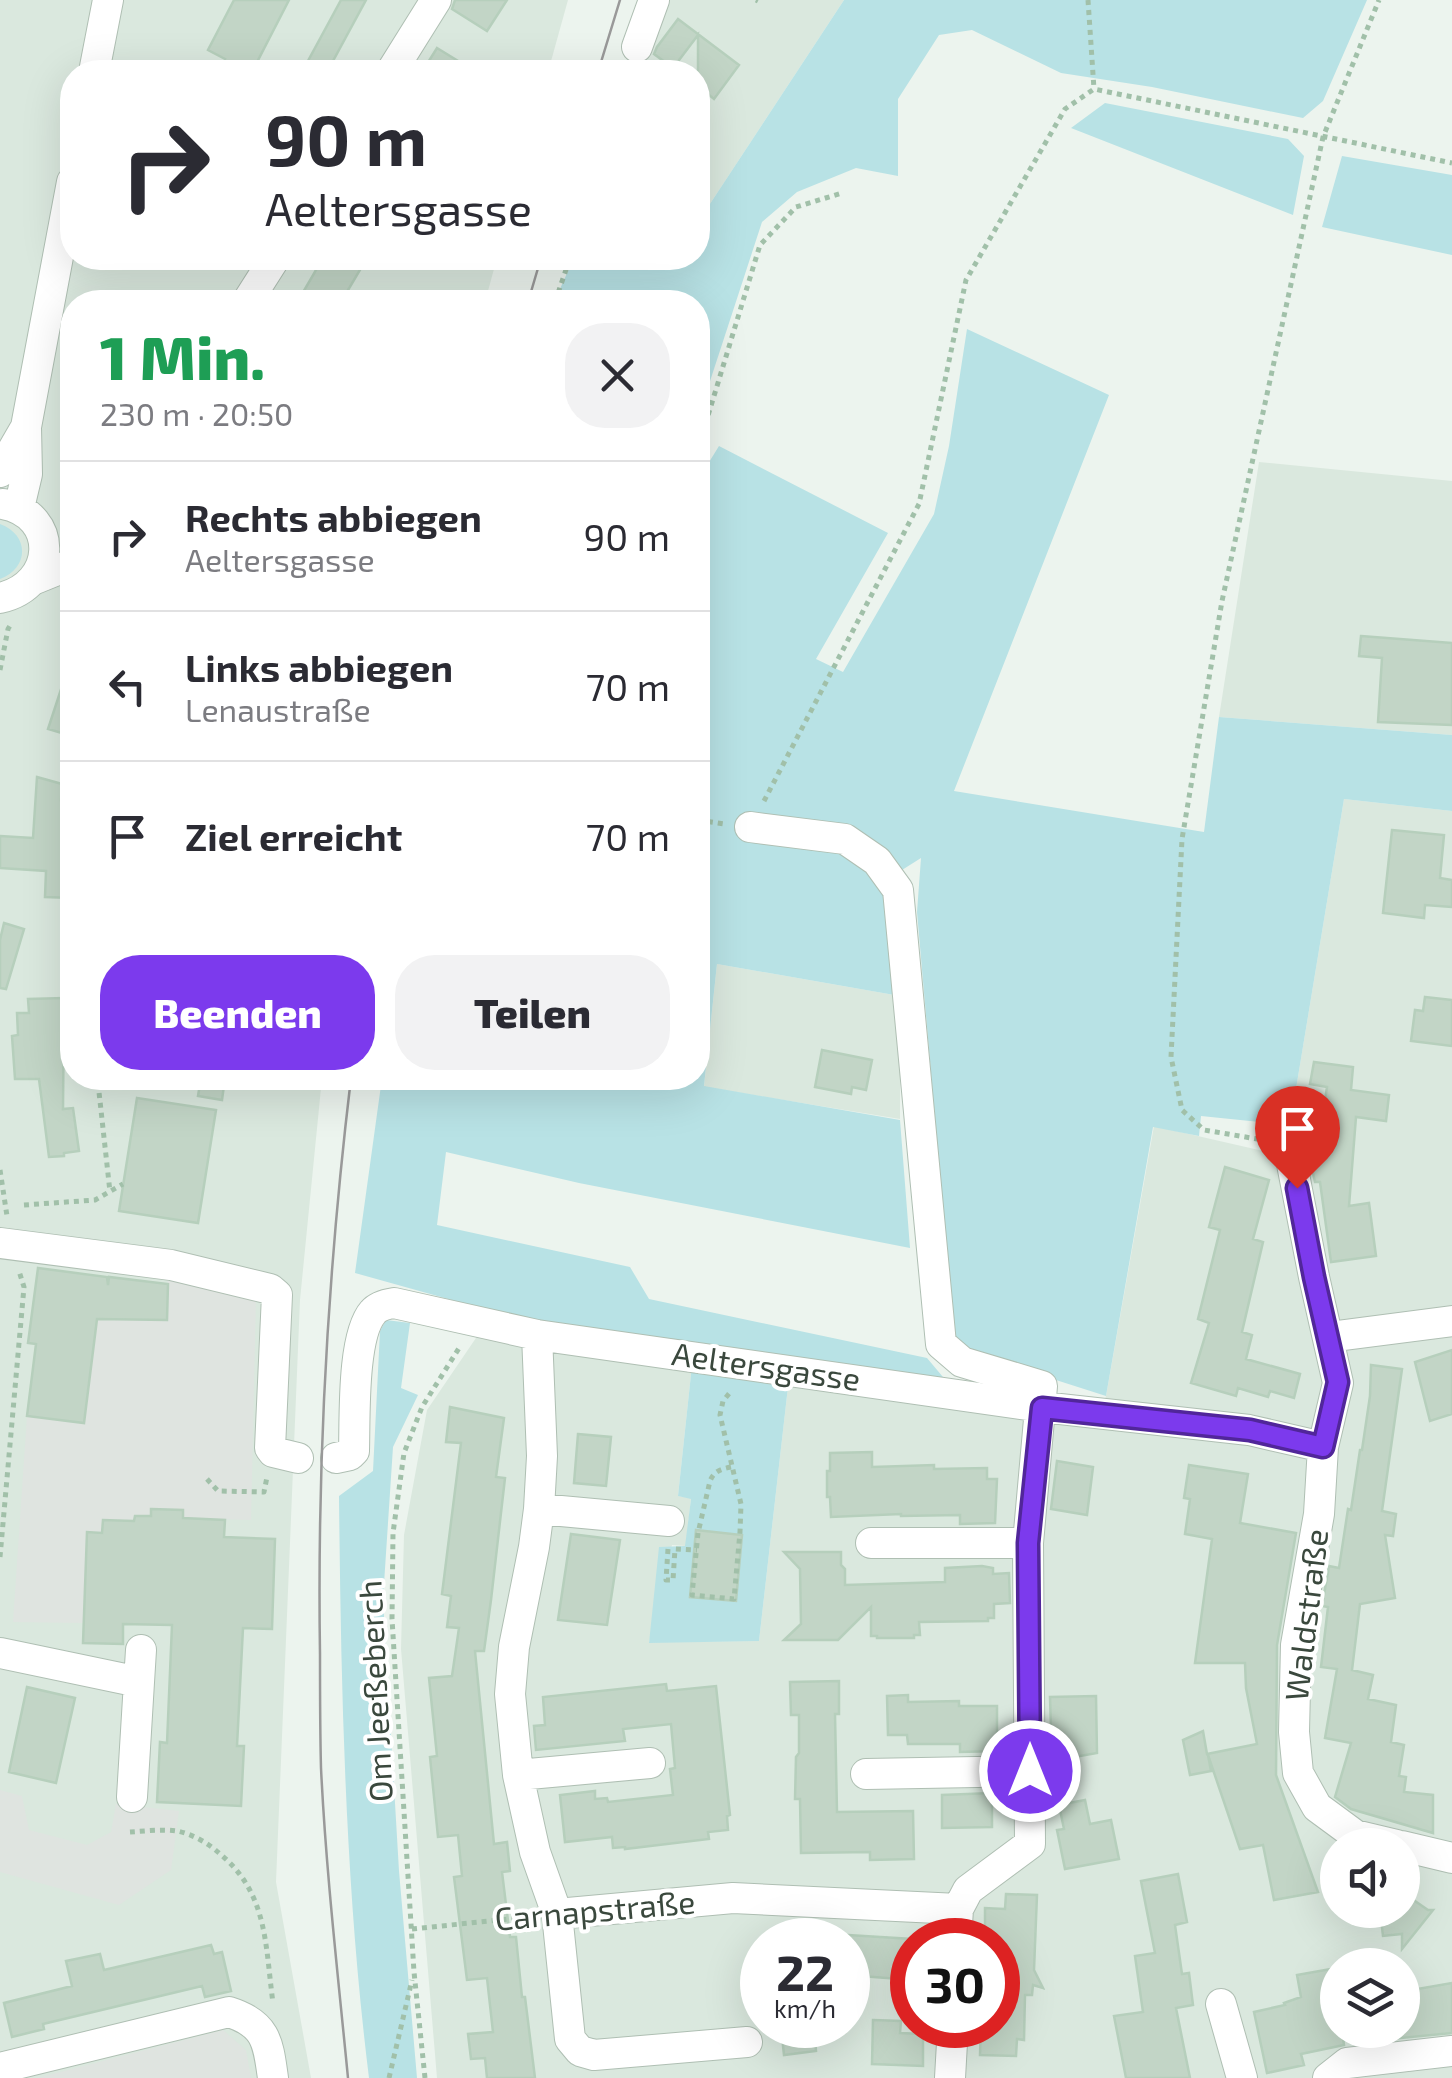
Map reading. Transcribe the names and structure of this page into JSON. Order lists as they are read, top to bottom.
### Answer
{
  "streets": {
    "street": ["Aeltersgasse", "Waldstraße", "Carnapstraße"],
    "path": ["Om Jeeßeberch"]
  },
  "crossings": [
    ["Aeltersgasse", "Waldstraße"],
    ["Aeltersgasse", "Om Jeeßeberch"],
    ["Om Jeeßeberch", "Carnapstraße"]
  ],
  "page": {
    "turn": ["90 m", "Aeltersgasse"],
    "heading": ["1 Min.", "230 m · 20:50"],
    "list": [
      {
        "name": "Rechts abbiegen",
        "note": "Aeltersgasse",
        "value": "90 m"
      },
      {
        "name": "Links abbiegen",
        "note": "Lenaustraße",
        "value": "70 m"
      },
      {
        "name": "Ziel erreicht",
        "value": "70 m"
      }
    ],
    "buttons": ["Beenden", "Teilen"],
    "speed": "22 km/h",
    "limit": "30"
  }
}
